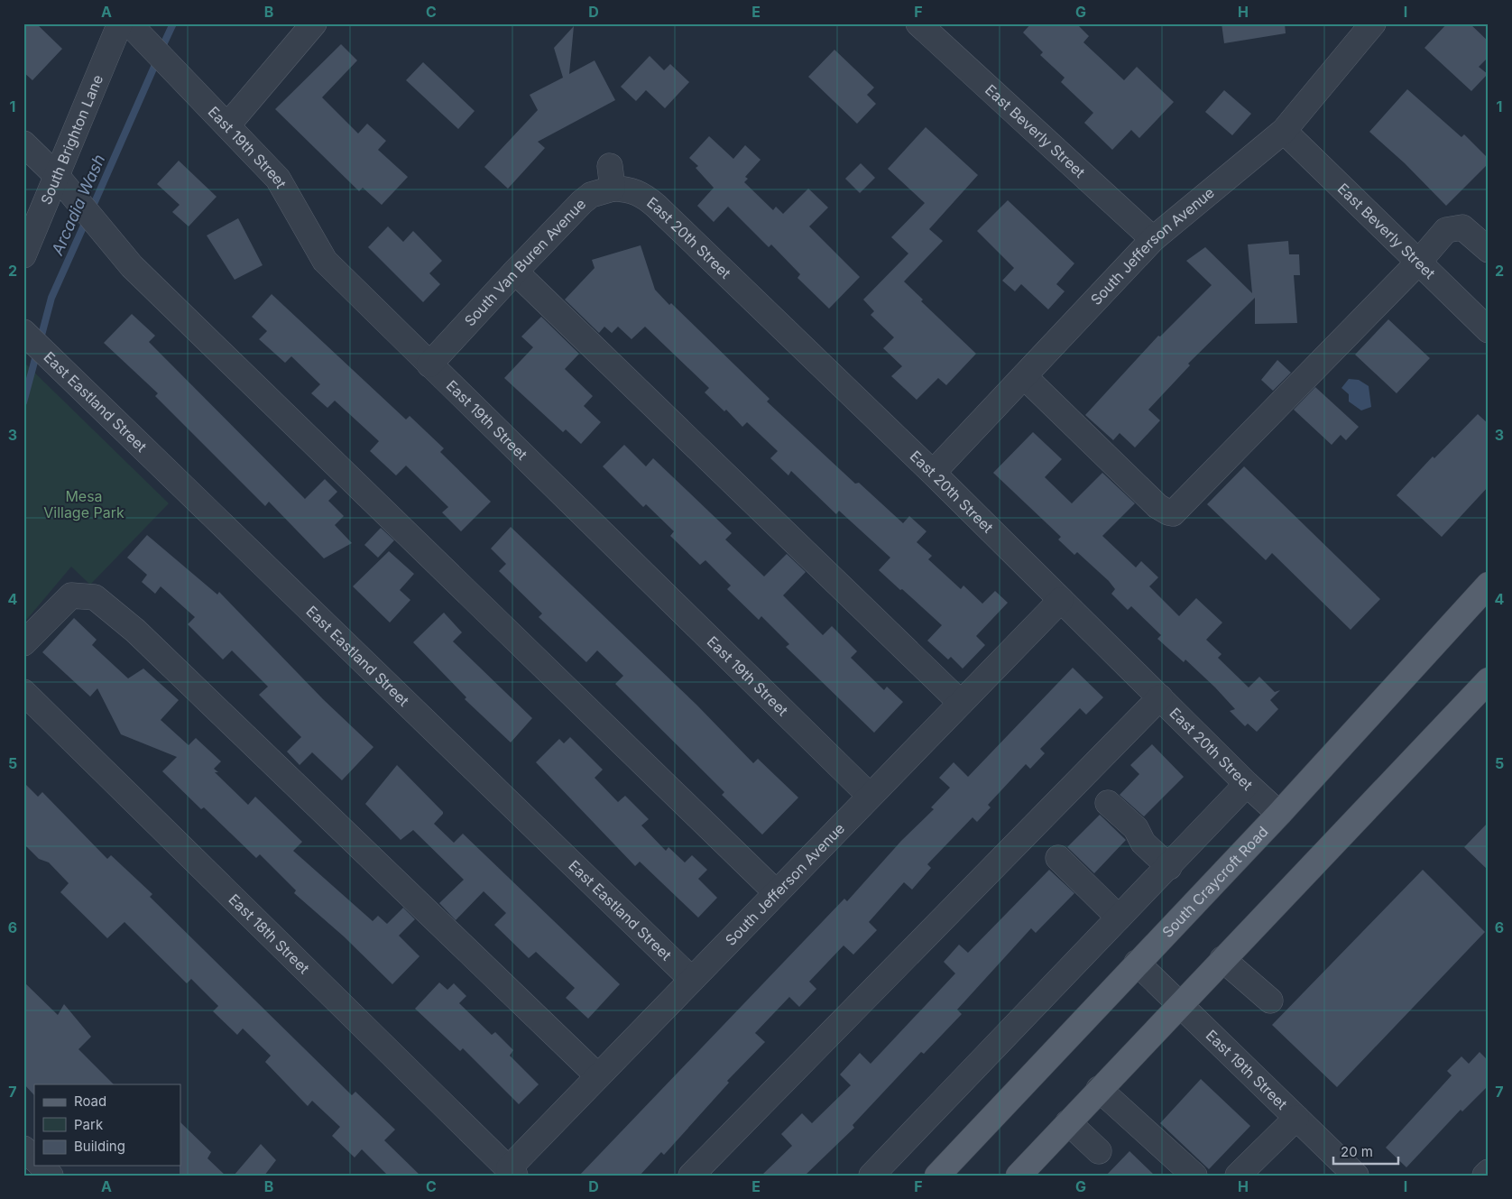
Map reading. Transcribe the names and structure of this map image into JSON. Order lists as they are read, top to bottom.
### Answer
{
  "streets": {
    "main road": ["South Craycroft Road"],
    "street": [
      "East Beverly Street",
      "South Brighton Lane",
      "East 19th Street",
      "East 20th Street",
      "South Jefferson Avenue",
      "South Van Buren Avenue",
      "East Eastland Street",
      "East 18th Street"
    ]
  },
  "crossings": [
    ["East Beverly Street", "South Jefferson Avenue"],
    ["East 19th Street", "South Jefferson Avenue"],
    ["East 19th Street", "South Van Buren Avenue"],
    ["East 19th Street", "South Craycroft Road"],
    ["East 20th Street", "South Jefferson Avenue"],
    ["East 20th Street", "South Van Buren Avenue"],
    ["East 20th Street", "South Craycroft Road"],
    ["South Jefferson Avenue", "East Eastland Street"],
    ["South Jefferson Avenue", "East 18th Street"]
  ],
  "water": ["Arcadia Wash"],
  "parks": ["Mesa Village Park"],
  "legend": ["Road", "Park", "Building"],
  "scale_bar": "20 m",
  "grid": {
    "columns": [
      "A",
      "B",
      "C",
      "D",
      "E",
      "F",
      "G",
      "H",
      "I"
    ],
    "rows": [
      "1",
      "2",
      "3",
      "4",
      "5",
      "6",
      "7"
    ]
  }
}
